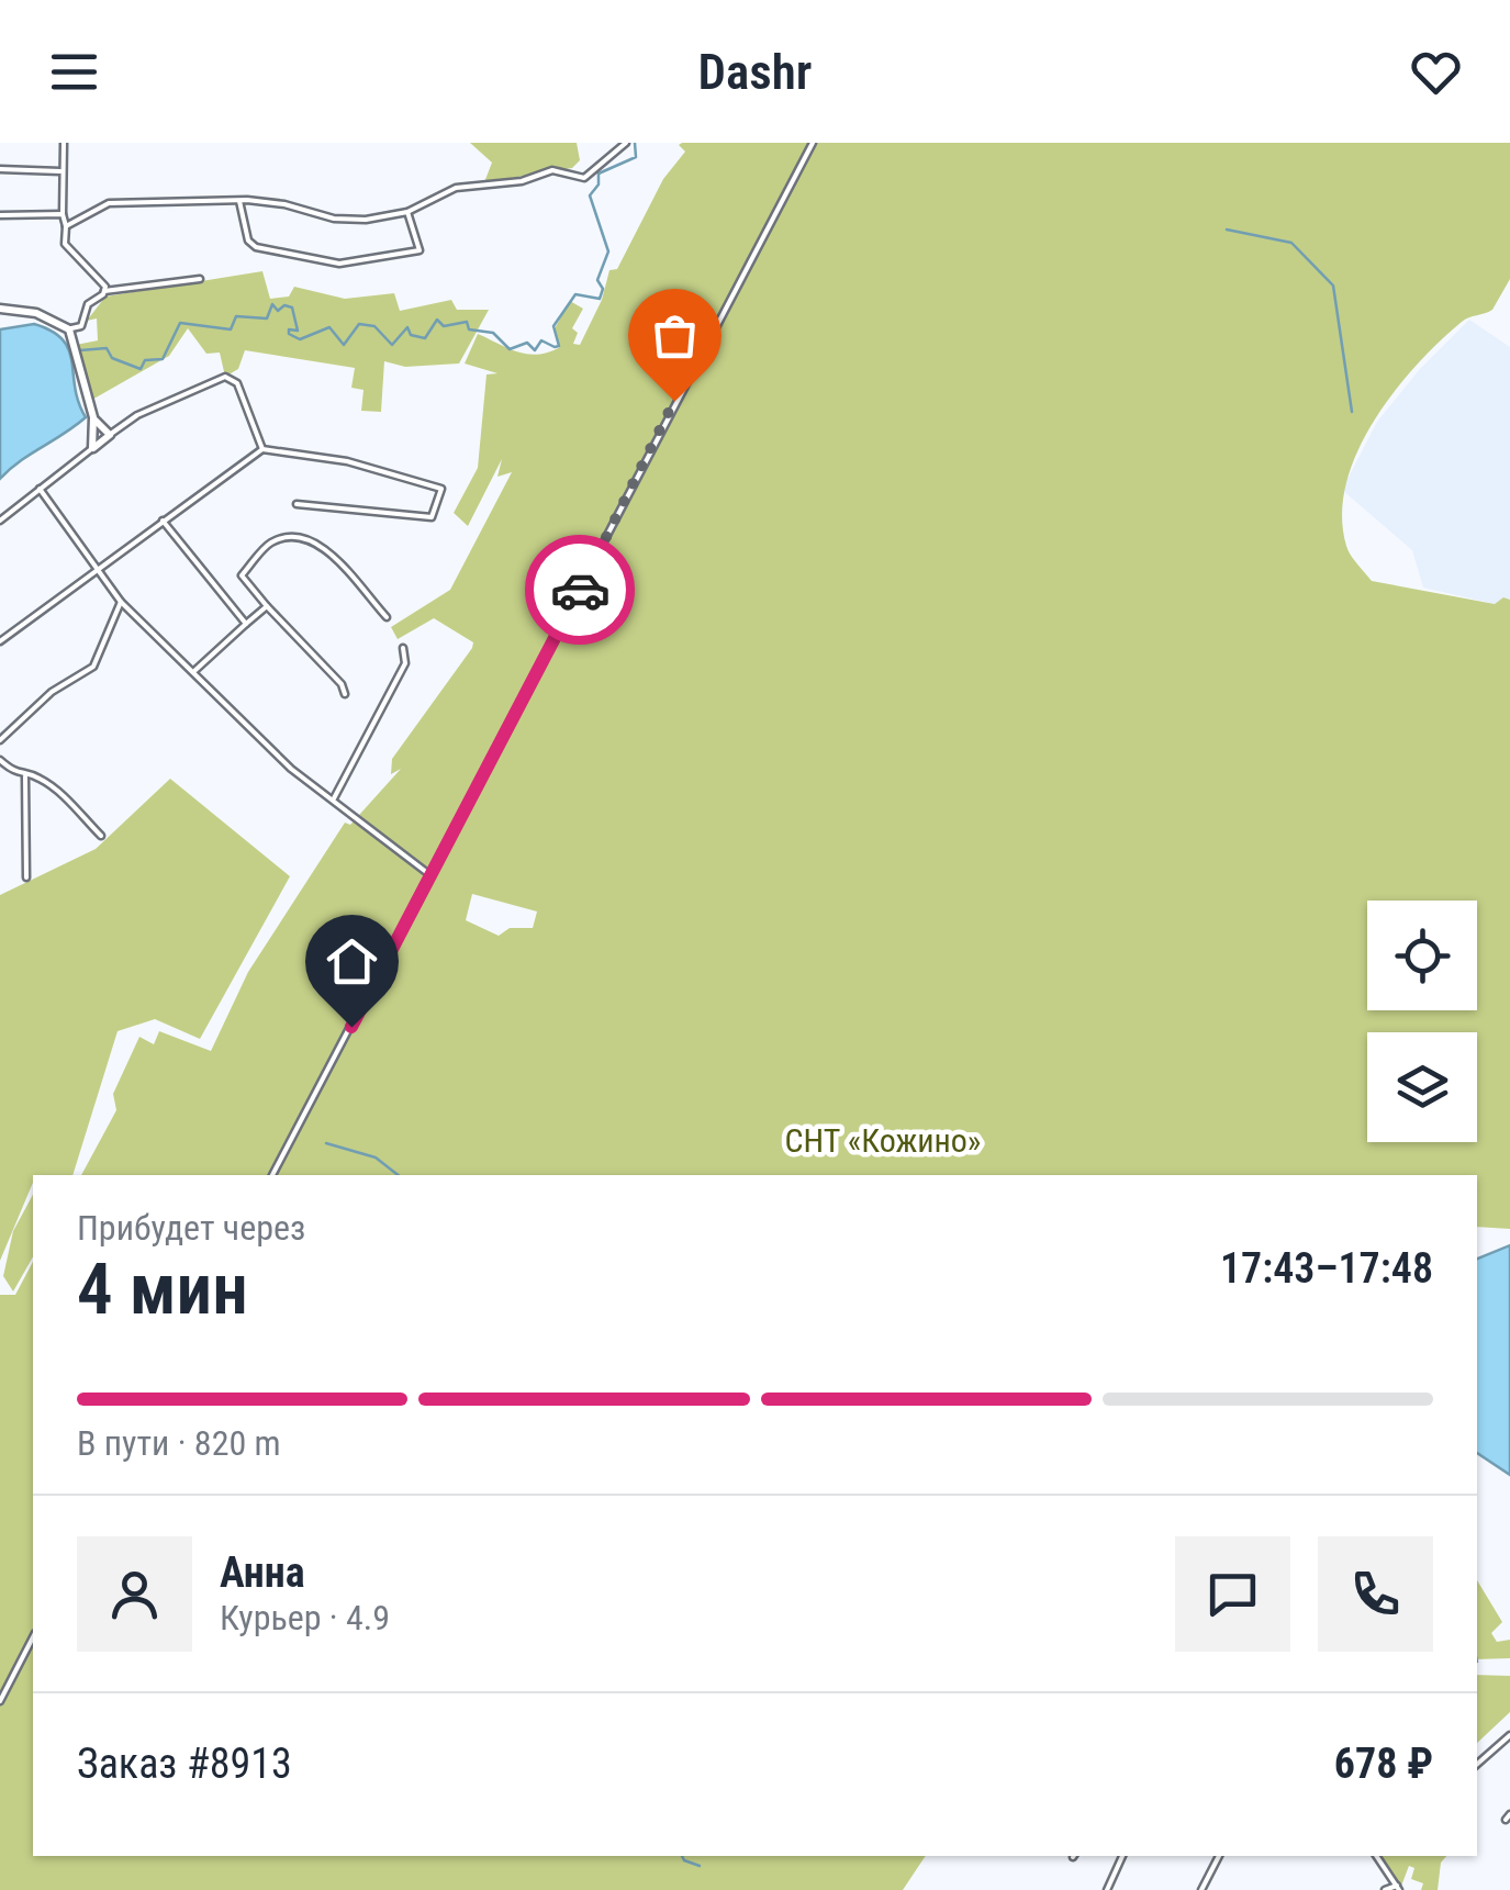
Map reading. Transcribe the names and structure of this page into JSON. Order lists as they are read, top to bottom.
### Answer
{
  "parks": ["СНТ «Кожино»"],
  "page": {
    "header": "Dashr",
    "heading": ["4 мин", "Прибудет через", "17:43–17:48"],
    "panel": [
      "Анна",
      "Курьер · 4.9",
      "Заказ #8913",
      "678 ₽"
    ],
    "bar": "В пути · 820 m"
  }
}
